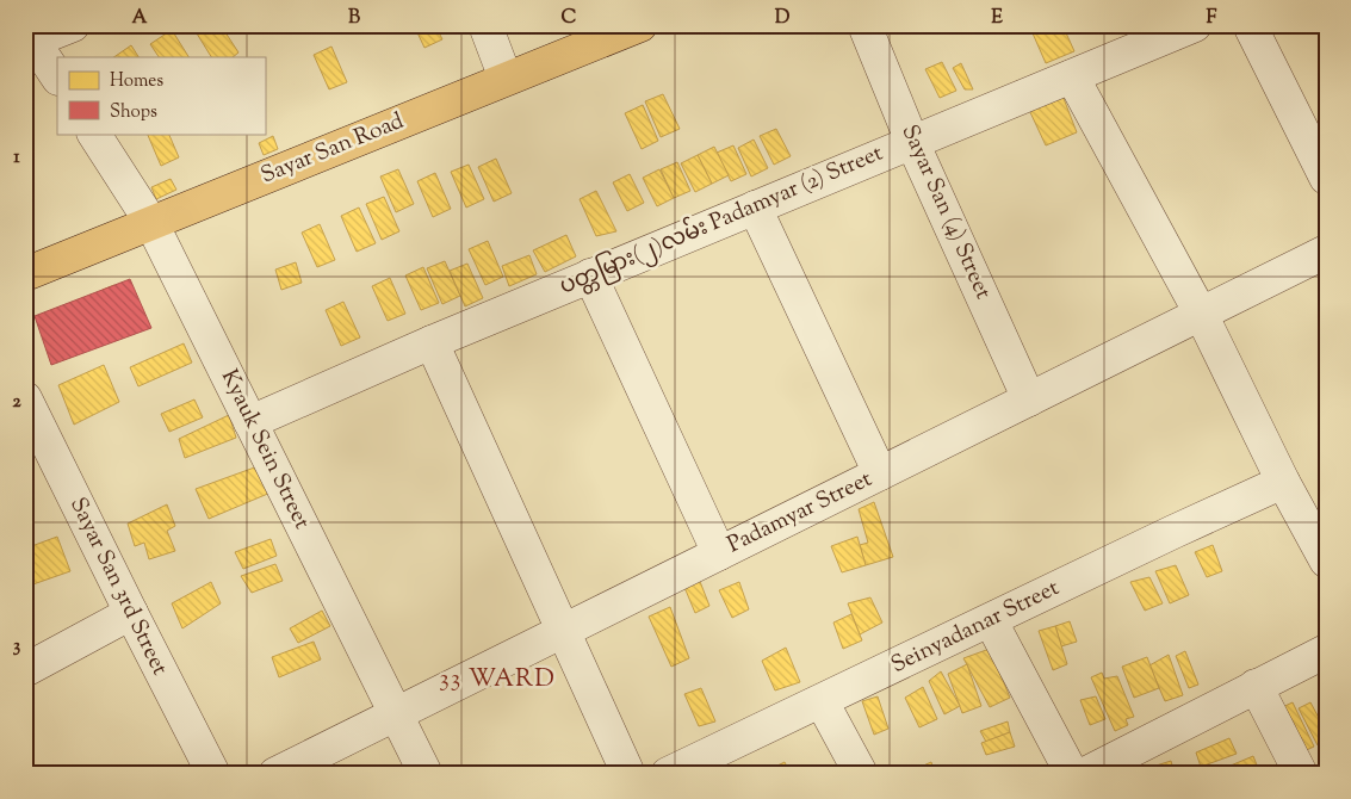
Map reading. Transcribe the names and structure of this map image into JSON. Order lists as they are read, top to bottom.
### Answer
{
  "streets": {
    "main road": ["Sayar San Road"],
    "street": [
      "Sayar San (4) Street",
      "ပတ္တမြား(၂)လမ်း Padamyar (2) Street",
      "Kyauk Sein Street",
      "Padamyar Street",
      "Sayar San 3rd Street",
      "Seinyadanar Street"
    ]
  },
  "crossings": [
    ["Sayar San Road", "Kyauk Sein Street"],
    ["Sayar San (4) Street", "ပတ္တမြား(၂)လမ်း Padamyar (2) Street"],
    ["Sayar San (4) Street", "Padamyar Street"],
    ["ပတ္တမြား(၂)လမ်း Padamyar (2) Street", "Kyauk Sein Street"],
    ["Kyauk Sein Street", "Padamyar Street"]
  ],
  "districts": ["33 WARD"],
  "legend": ["Homes", "Shops"],
  "grid": {
    "columns": [
      "A",
      "B",
      "C",
      "D",
      "E",
      "F"
    ],
    "rows": ["1", "2", "3"]
  }
}
